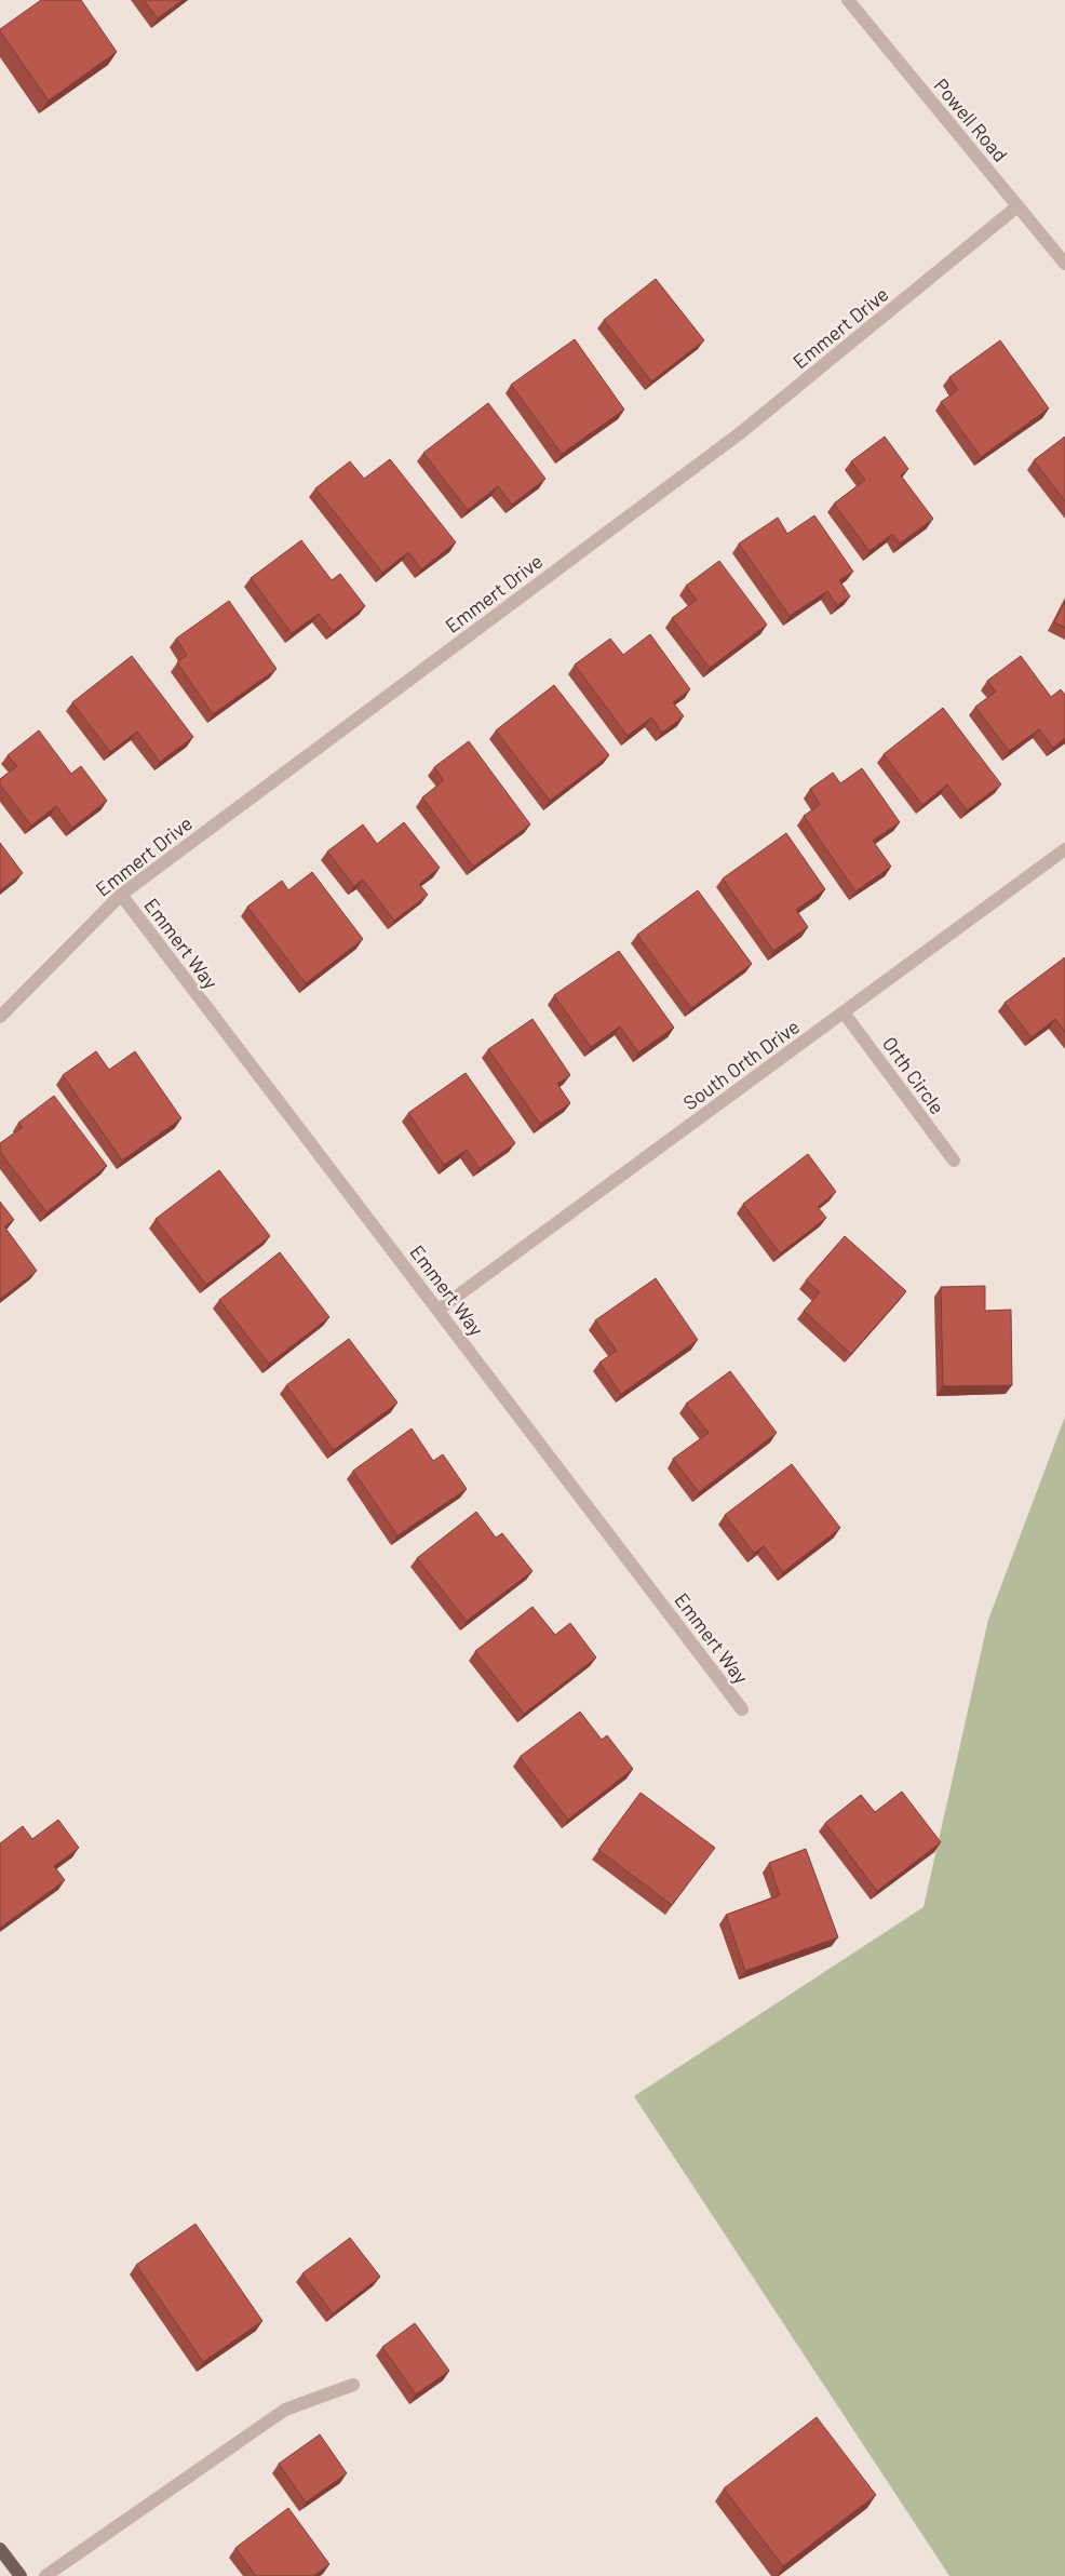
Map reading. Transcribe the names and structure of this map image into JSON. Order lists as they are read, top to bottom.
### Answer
{
  "streets": {
    "street": [
      "Powell Road",
      "Emmert Drive",
      "Emmert Way",
      "South Orth Drive",
      "Orth Circle"
    ]
  },
  "crossings": [
    ["Powell Road", "Emmert Drive"],
    ["Emmert Drive", "Emmert Way"],
    ["Emmert Way", "South Orth Drive"],
    ["South Orth Drive", "Orth Circle"]
  ]
}
